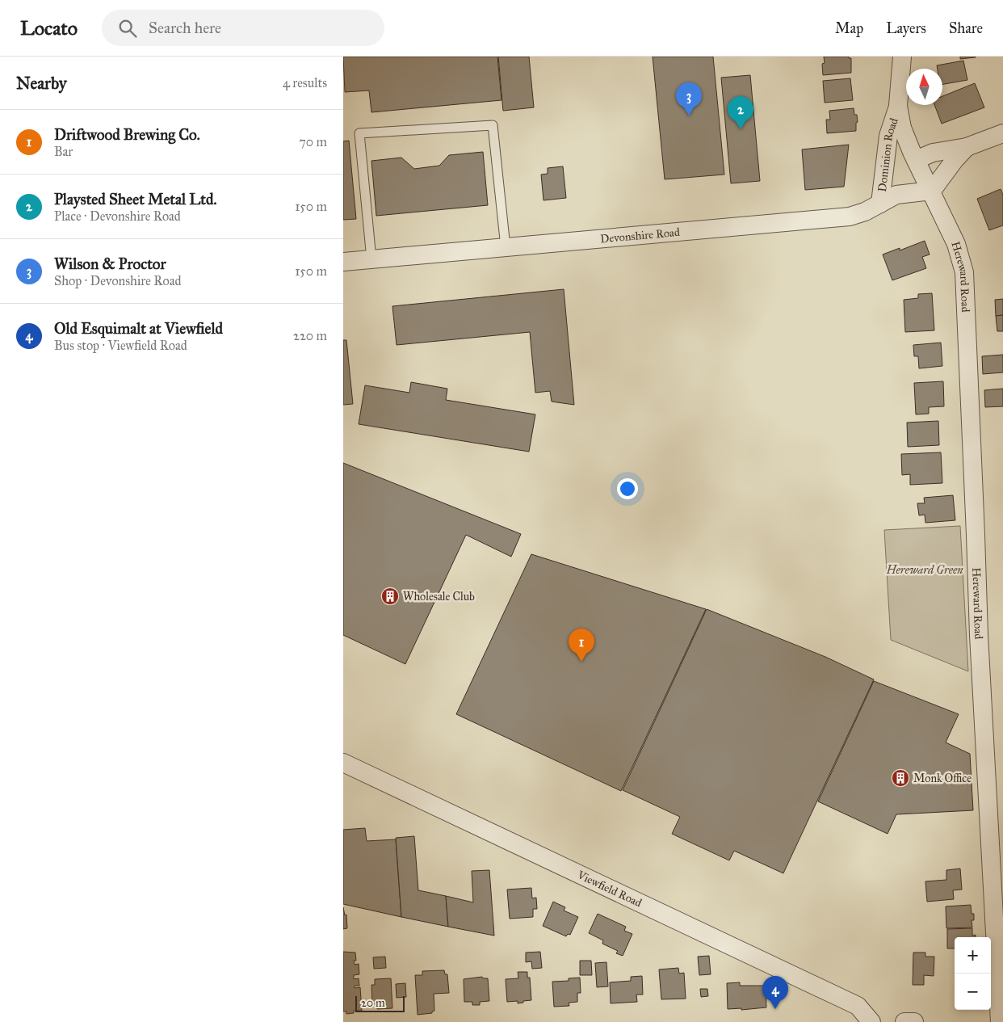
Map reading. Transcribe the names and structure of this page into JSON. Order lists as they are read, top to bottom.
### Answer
{
  "streets": {
    "street": [
      "Dominion Road",
      "Devonshire Road",
      "Hereward Road",
      "Viewfield Road"
    ]
  },
  "crossings": [
    ["Dominion Road", "Devonshire Road"],
    ["Dominion Road", "Hereward Road"],
    ["Devonshire Road", "Hereward Road"]
  ],
  "parks": ["Hereward Green"],
  "places": {
    "building": ["Wholesale Club", "Monk Office"]
  },
  "scale_bar": "20 m",
  "north": "top",
  "page": {
    "header": "Locato",
    "search": "Search here",
    "nav": ["Map", "Layers", "Share"],
    "heading": ["Nearby", "4 results"],
    "pins": [
      "3",
      "2",
      "1",
      "4"
    ],
    "list": [
      {
        "mark": "1",
        "name": "Driftwood Brewing Co.",
        "note": "Bar",
        "value": "70 m"
      },
      {
        "mark": "2",
        "name": "Playsted Sheet Metal Ltd.",
        "note": "Place · Devonshire Road",
        "value": "150 m"
      },
      {
        "mark": "3",
        "name": "Wilson & Proctor",
        "note": "Shop · Devonshire Road",
        "value": "150 m"
      },
      {
        "mark": "4",
        "name": "Old Esquimalt at Viewfield",
        "note": "Bus stop · Viewfield Road",
        "value": "220 m"
      }
    ],
    "map_buttons": ["+", "−"],
    "scale": "20 m"
  }
}
